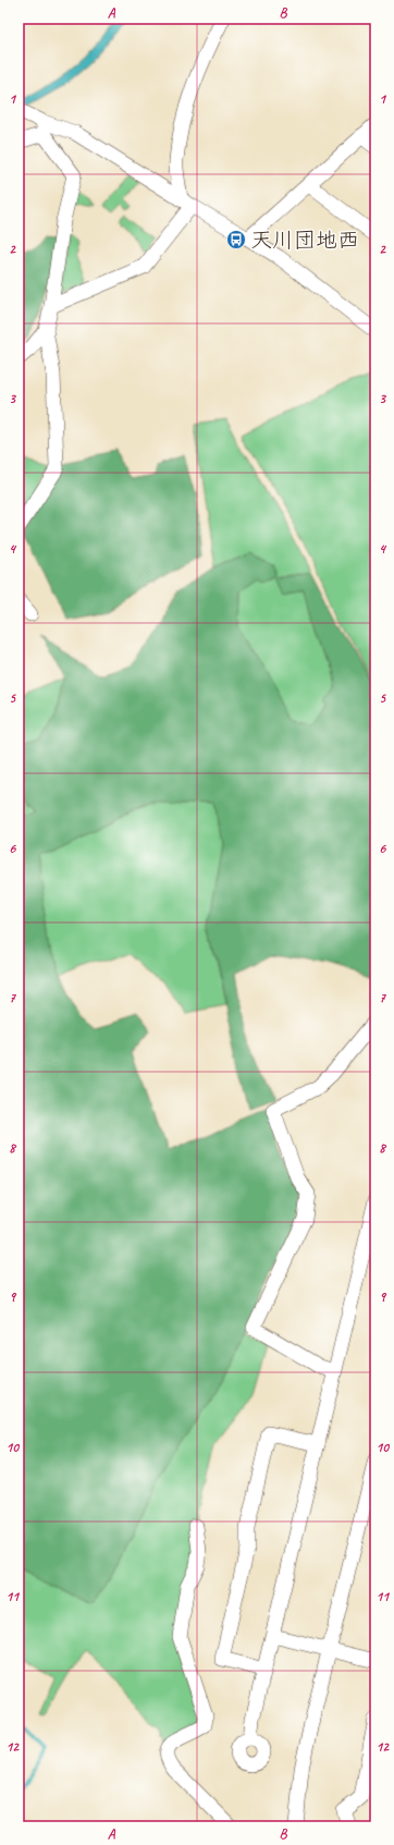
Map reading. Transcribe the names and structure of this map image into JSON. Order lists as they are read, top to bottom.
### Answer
{
  "places": {
    "bus stop": ["天川団地西"]
  },
  "grid": {
    "columns": ["A", "B"],
    "rows": [
      "1",
      "2",
      "3",
      "4",
      "5",
      "6",
      "7",
      "8",
      "9",
      "10",
      "11",
      "12"
    ]
  }
}
